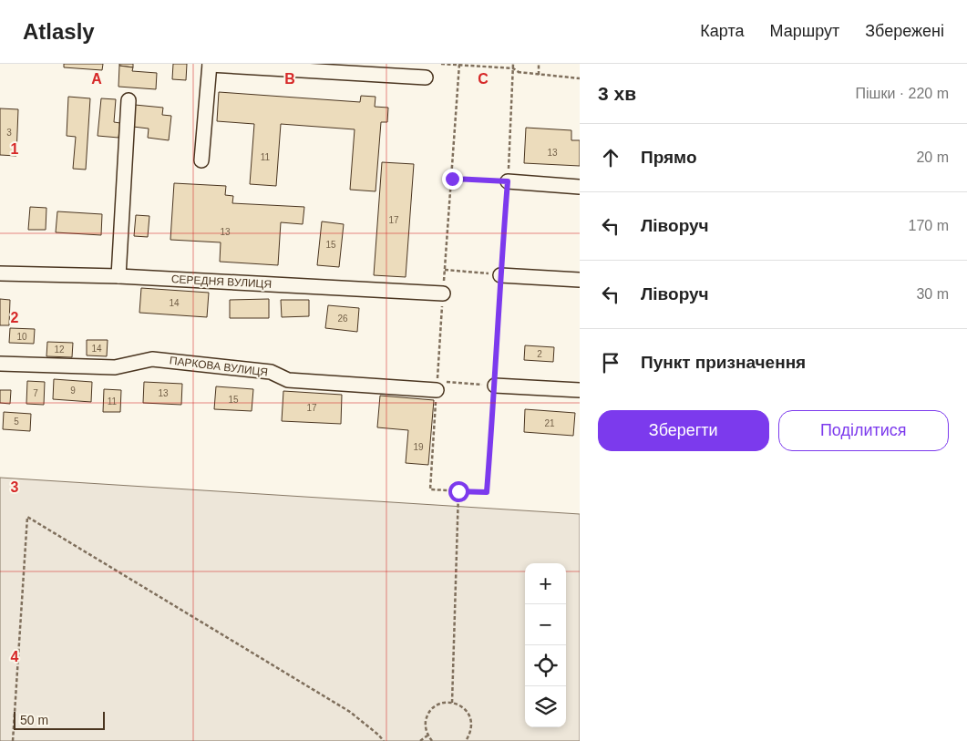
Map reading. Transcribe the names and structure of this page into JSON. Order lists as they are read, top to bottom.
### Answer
{
  "streets": {
    "street": ["СЕРЕДНЯ ВУЛИЦЯ", "ПАРКОВА ВУЛИЦЯ"]
  },
  "house_numbers": [
    "3",
    "13",
    "11",
    "17",
    "13",
    "15",
    "14",
    "26",
    "10",
    "14",
    "12",
    "2",
    "9",
    "7",
    "13",
    "15",
    "11",
    "17",
    "5",
    "21",
    "19"
  ],
  "scale_bar": "50 m",
  "page": {
    "header": "Atlasly",
    "nav": ["Карта", "Маршрут", "Збережені"],
    "heading": ["3 хв", "Пішки · 220 m"],
    "list": [
      ["Прямо", "20 m"],
      ["Ліворуч", "170 m"],
      ["Ліворуч", "30 m"],
      "Пункт призначення"
    ],
    "buttons": ["Зберегти", "Поділитися"],
    "map_buttons": ["+", "−"],
    "scale": "50 m"
  },
  "grid": {
    "columns": ["A", "B", "C"],
    "rows": [
      "1",
      "2",
      "3",
      "4"
    ]
  }
}
